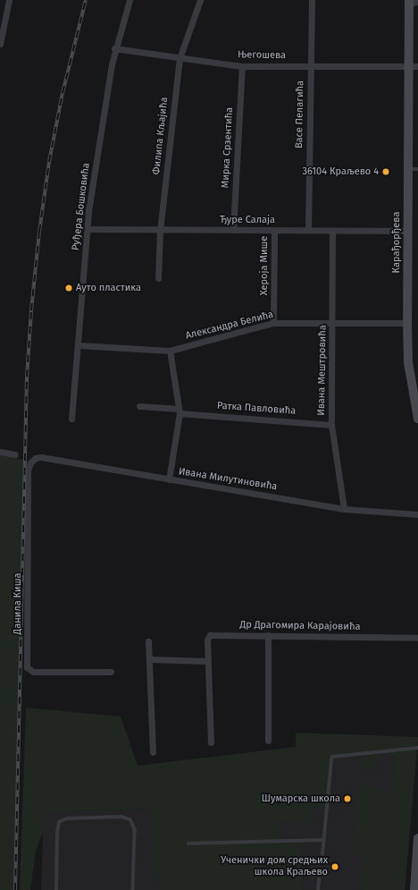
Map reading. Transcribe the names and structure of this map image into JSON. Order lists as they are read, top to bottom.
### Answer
{
  "streets": {
    "street": [
      "Његошева",
      "Васе Пелагића",
      "Филипа Кљајића",
      "Мирка Срзентића",
      "Руђера Бошковића",
      "Ђуре Салаја",
      "Карађорђева",
      "Хероја Мише",
      "Александра Белића",
      "Ивана Мештровића",
      "Ратка Павловића",
      "Ивана Милутиновића",
      "Данила Киша",
      "Др Драгомира Карајовића"
    ]
  },
  "crossings": [
    ["Његошева", "Васе Пелагића"],
    ["Његошева", "Филипа Кљајића"],
    ["Његошева", "Мирка Срзентића"],
    ["Његошева", "Руђера Бошковића"],
    ["Његошева", "Карађорђева"],
    ["Васе Пелагића", "Ђуре Салаја"],
    ["Филипа Кљајића", "Ђуре Салаја"],
    ["Мирка Срзентића", "Ђуре Салаја"],
    ["Руђера Бошковића", "Ђуре Салаја"],
    ["Руђера Бошковића", "Александра Белића"],
    ["Ђуре Салаја", "Карађорђева"],
    ["Ђуре Салаја", "Хероја Мише"],
    ["Ђуре Салаја", "Ивана Мештровића"],
    ["Карађорђева", "Александра Белића"],
    ["Хероја Мише", "Александра Белића"],
    ["Александра Белића", "Ивана Мештровића"],
    ["Ивана Мештровића", "Ратка Павловића"],
    ["Ивана Мештровића", "Ивана Милутиновића"],
    ["Ивана Милутиновића", "Данила Киша"]
  ],
  "places": [
    "36104 Краљево 4",
    "Ауто пластика",
    "Шумарска школа",
    "Ученички дом средњих школа Краљево"
  ]
}
